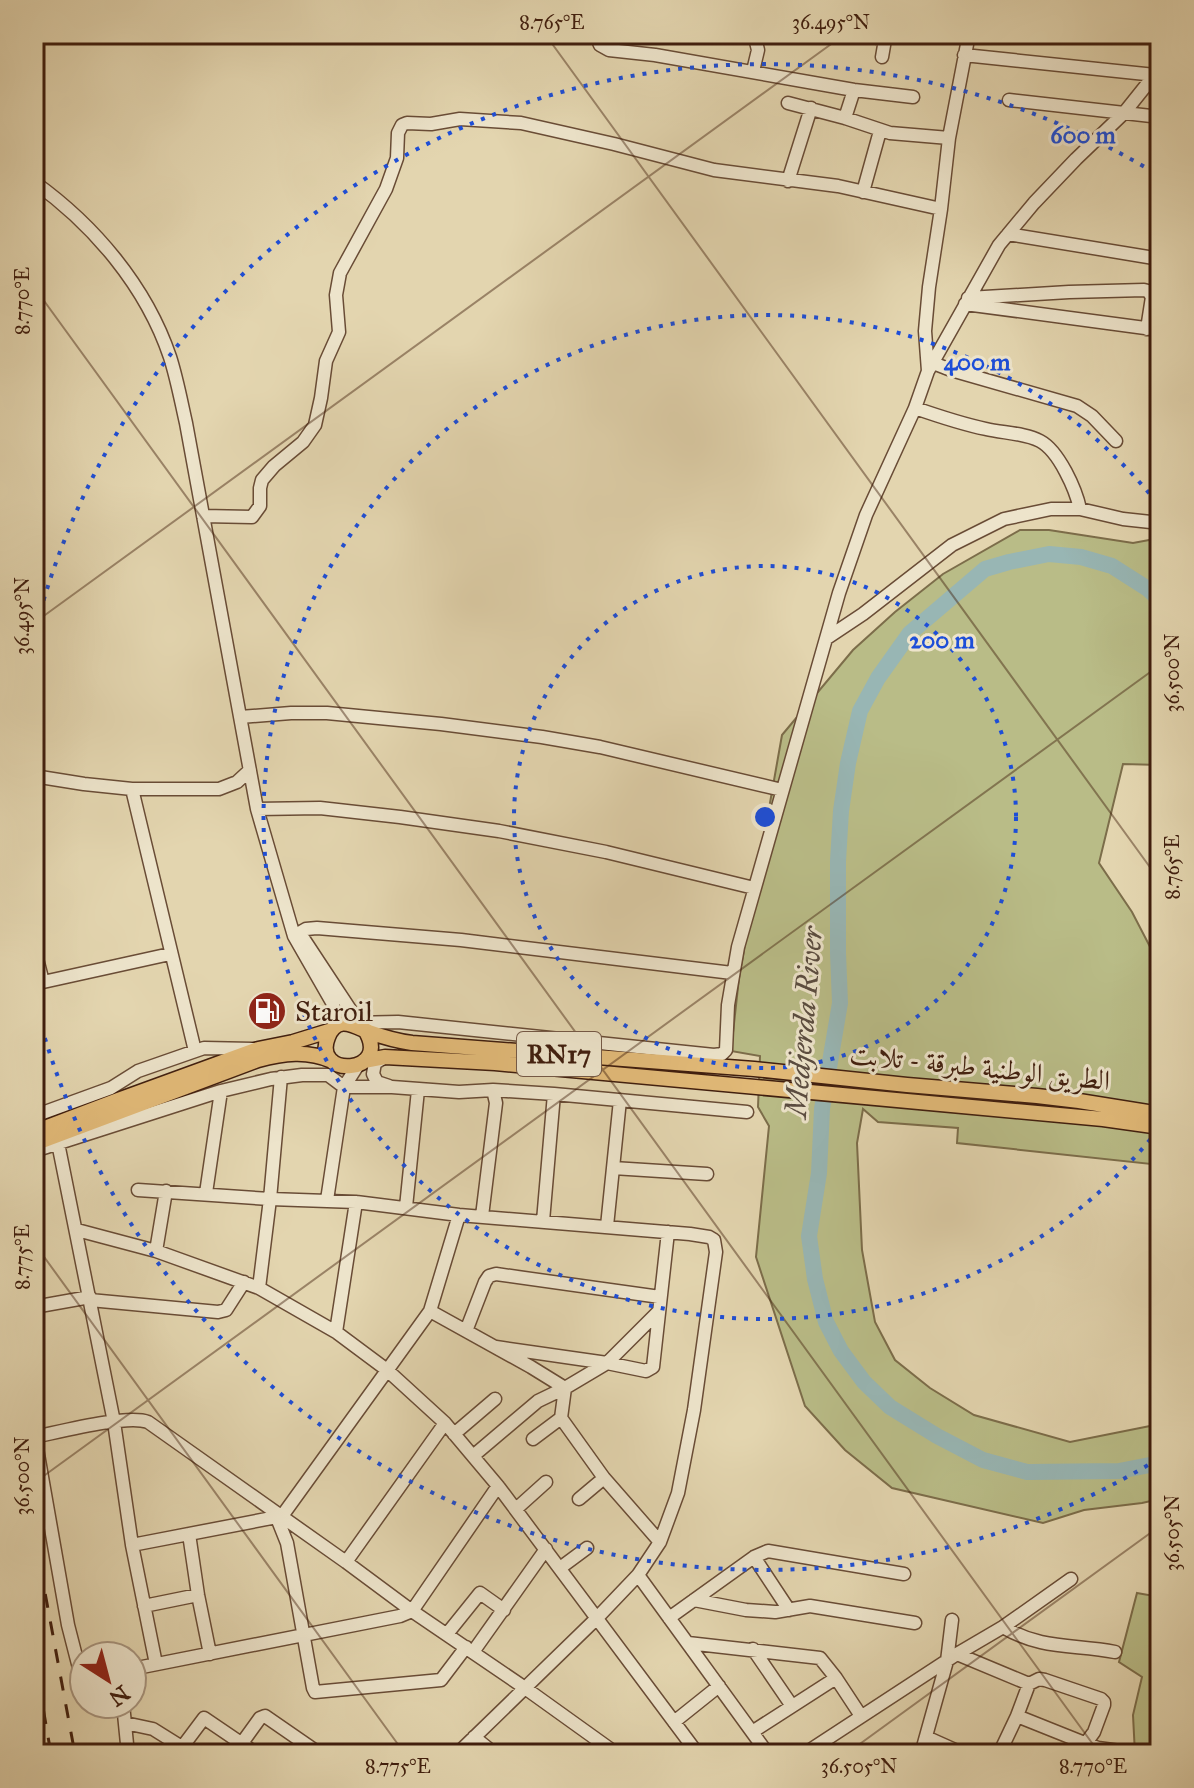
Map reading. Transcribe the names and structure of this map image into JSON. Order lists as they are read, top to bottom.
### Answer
{
  "streets": {
    "main road": ["RN17", "الطريق الوطنية طبرقة - تلابت"]
  },
  "crossings": [
    ["RN17", "الطريق الوطنية طبرقة - تلابت"]
  ],
  "water": ["Medjerda River"],
  "places": {
    "fuel station": ["Staroil"]
  },
  "north": "bottom right",
  "coordinates": [
    "8.765°E",
    "36.495°N",
    "8.770°E",
    "36.500°N",
    "8.775°E",
    "36.505°N"
  ],
  "rings": ["600 m", "400 m", "200 m"]
}
